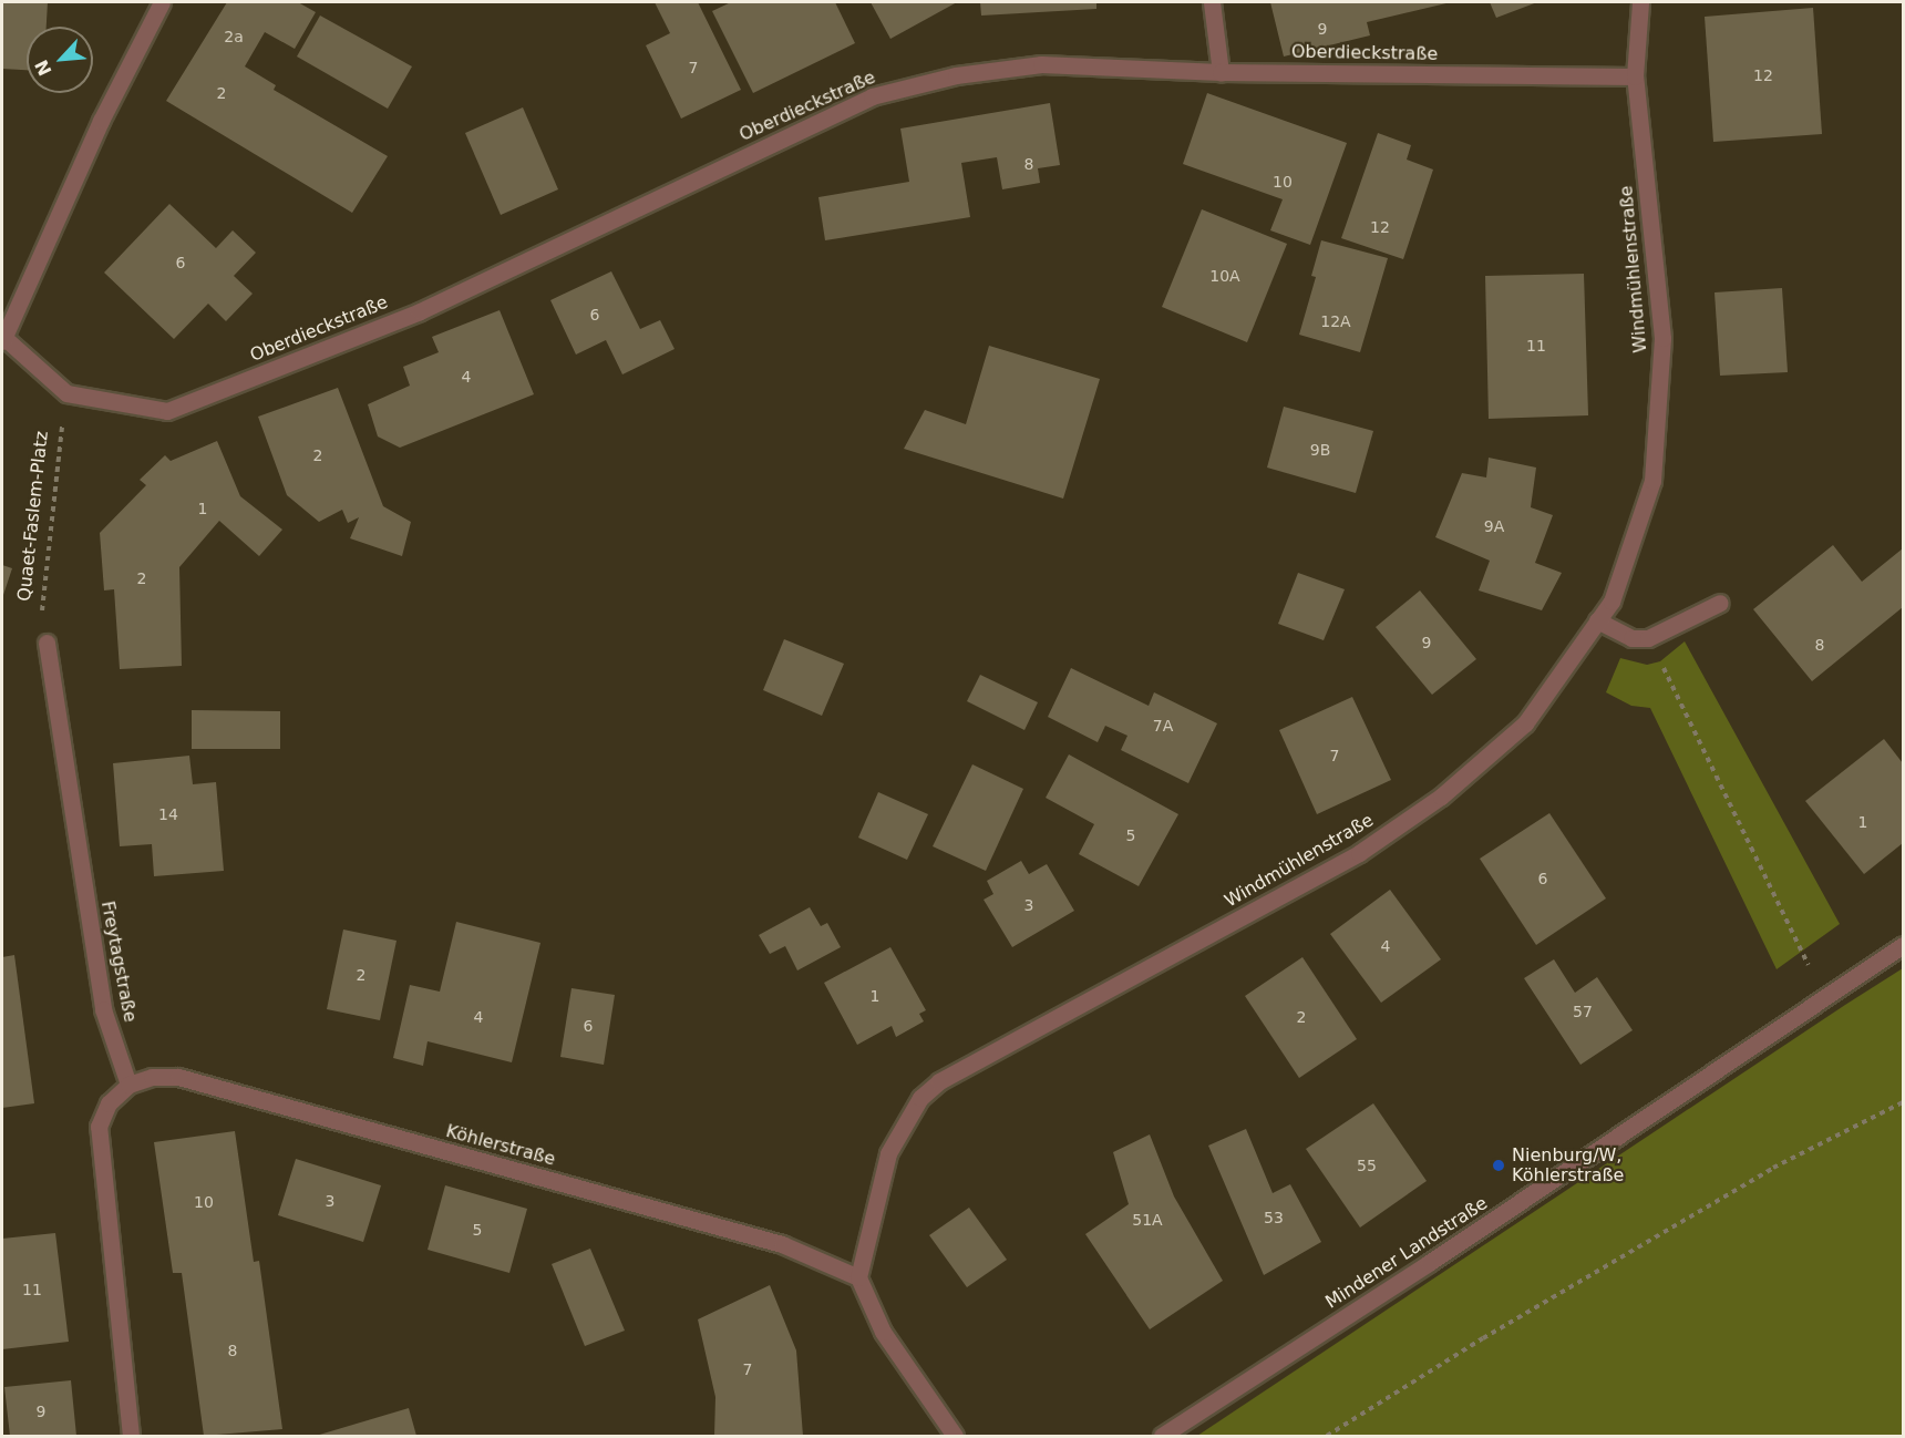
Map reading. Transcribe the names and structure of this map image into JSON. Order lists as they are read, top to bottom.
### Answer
{
  "streets": {
    "street": [
      "Oberdieckstraße",
      "Windmühlenstraße",
      "Freytagstraße",
      "Köhlerstraße",
      "Mindener Landstraße"
    ],
    "path": ["Quaet-Faslem-Platz"]
  },
  "crossings": [
    ["Oberdieckstraße", "Windmühlenstraße"],
    ["Oberdieckstraße", "Quaet-Faslem-Platz"],
    ["Windmühlenstraße", "Köhlerstraße"],
    ["Quaet-Faslem-Platz", "Freytagstraße"],
    ["Freytagstraße", "Köhlerstraße"]
  ],
  "places": ["Nienburg/W, Köhlerstraße"],
  "house_numbers": [
    "9",
    "2a",
    "7",
    "12",
    "2",
    "8",
    "10",
    "12",
    "6",
    "10A",
    "6",
    "12A",
    "11",
    "4",
    "9B",
    "2",
    "1",
    "9A",
    "2",
    "9",
    "8",
    "7A",
    "7",
    "14",
    "1",
    "5",
    "6",
    "3",
    "4",
    "2",
    "1",
    "57",
    "4",
    "2",
    "6",
    "55",
    "3",
    "10",
    "53",
    "51A",
    "5",
    "11",
    "8",
    "7",
    "9"
  ],
  "north": "bottom left"
}
